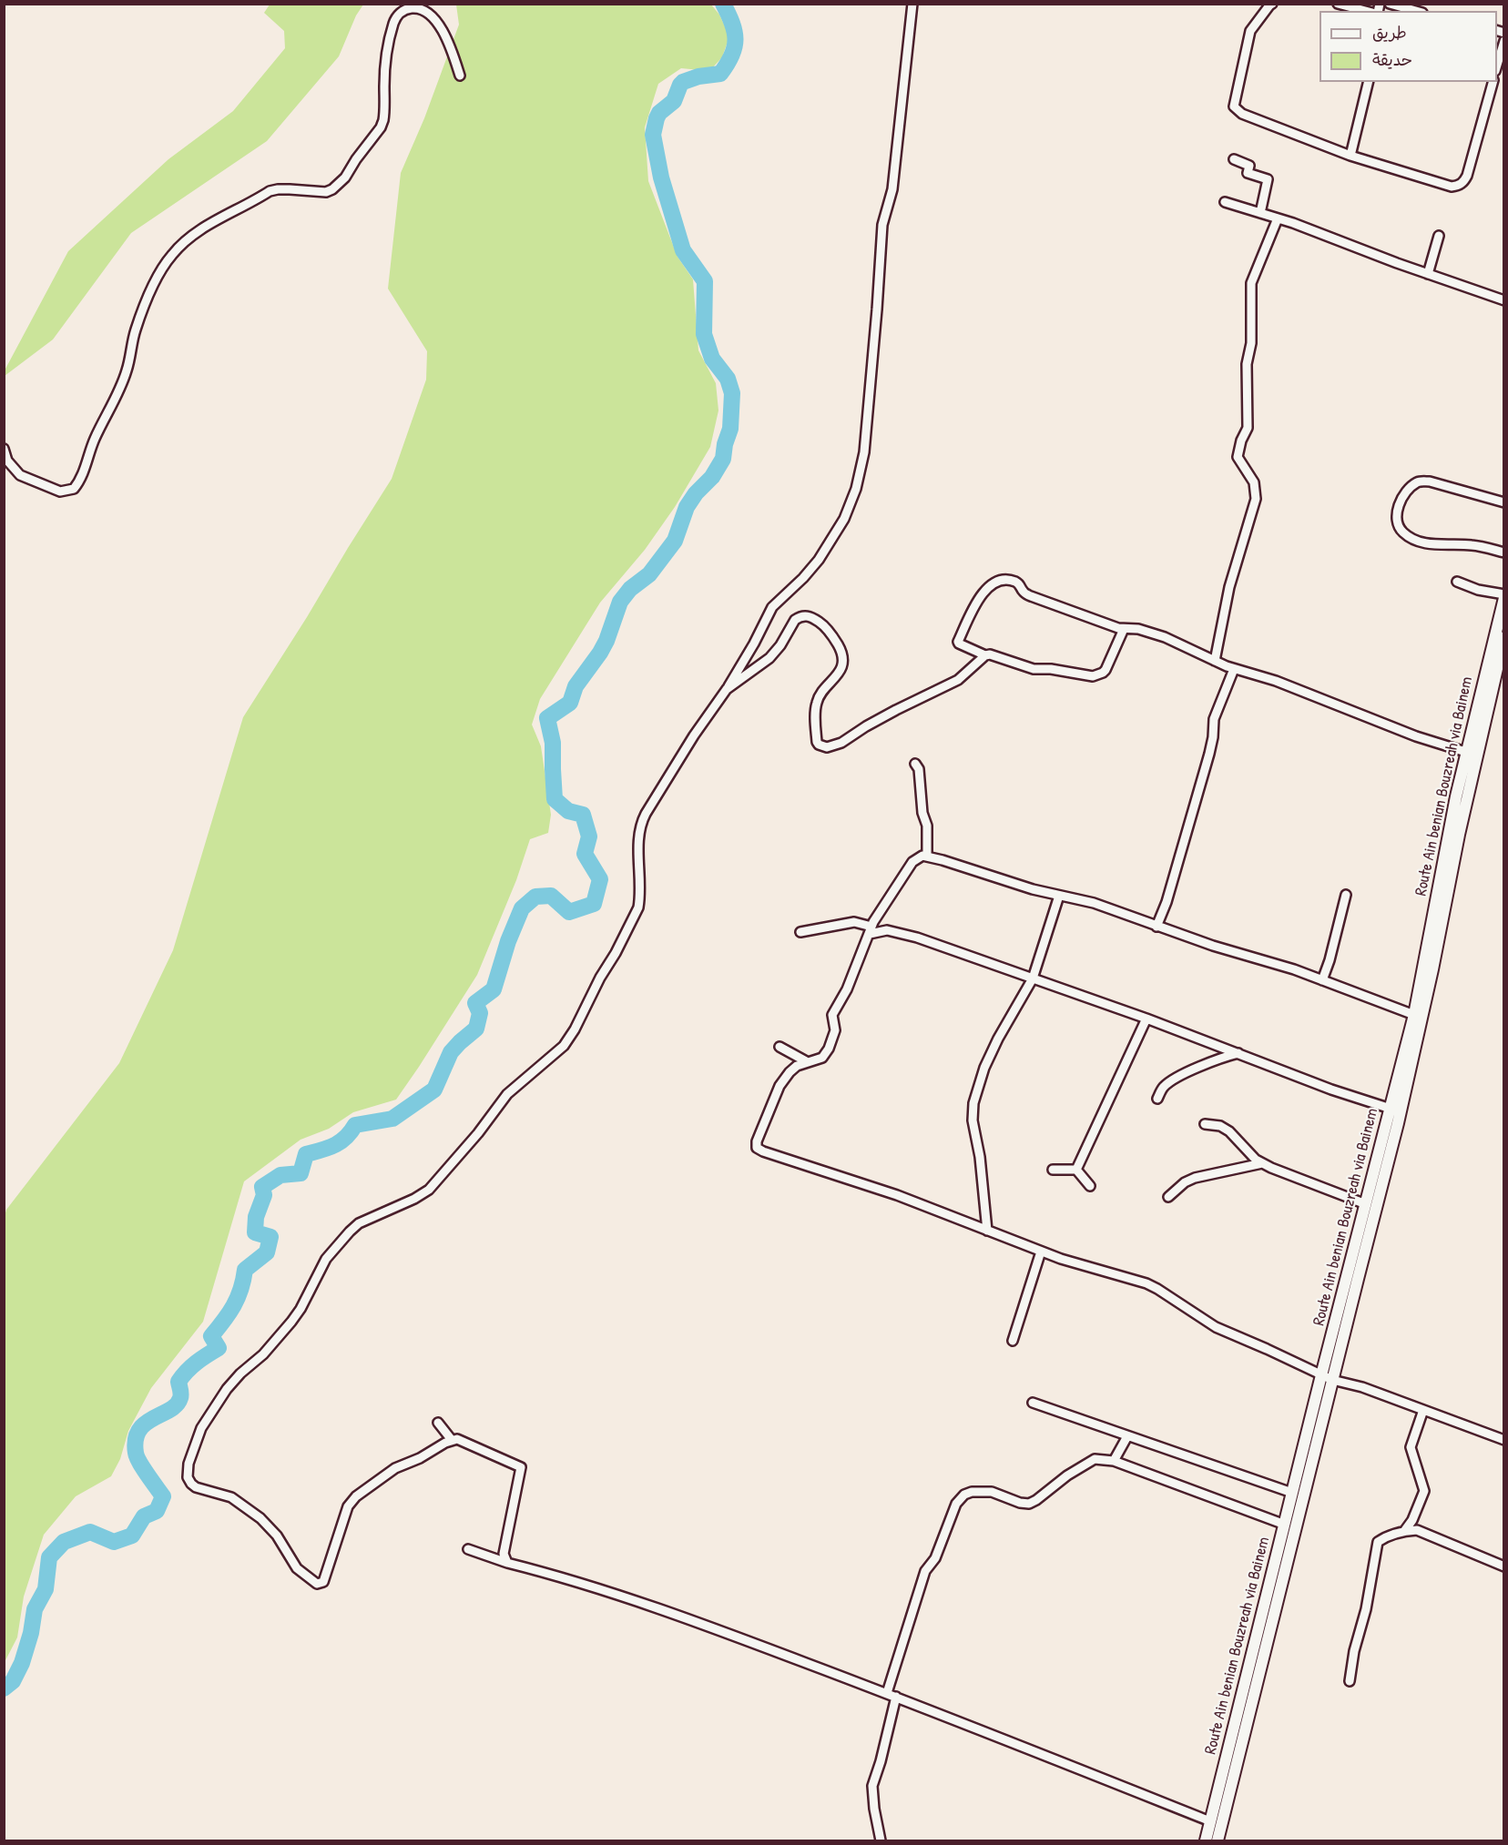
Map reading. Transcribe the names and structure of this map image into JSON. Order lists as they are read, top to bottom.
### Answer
{
  "streets": {
    "main road": ["Route Ain benian Bouzreah via Bainem"]
  },
  "legend": ["طريق", "حديقة"]
}
